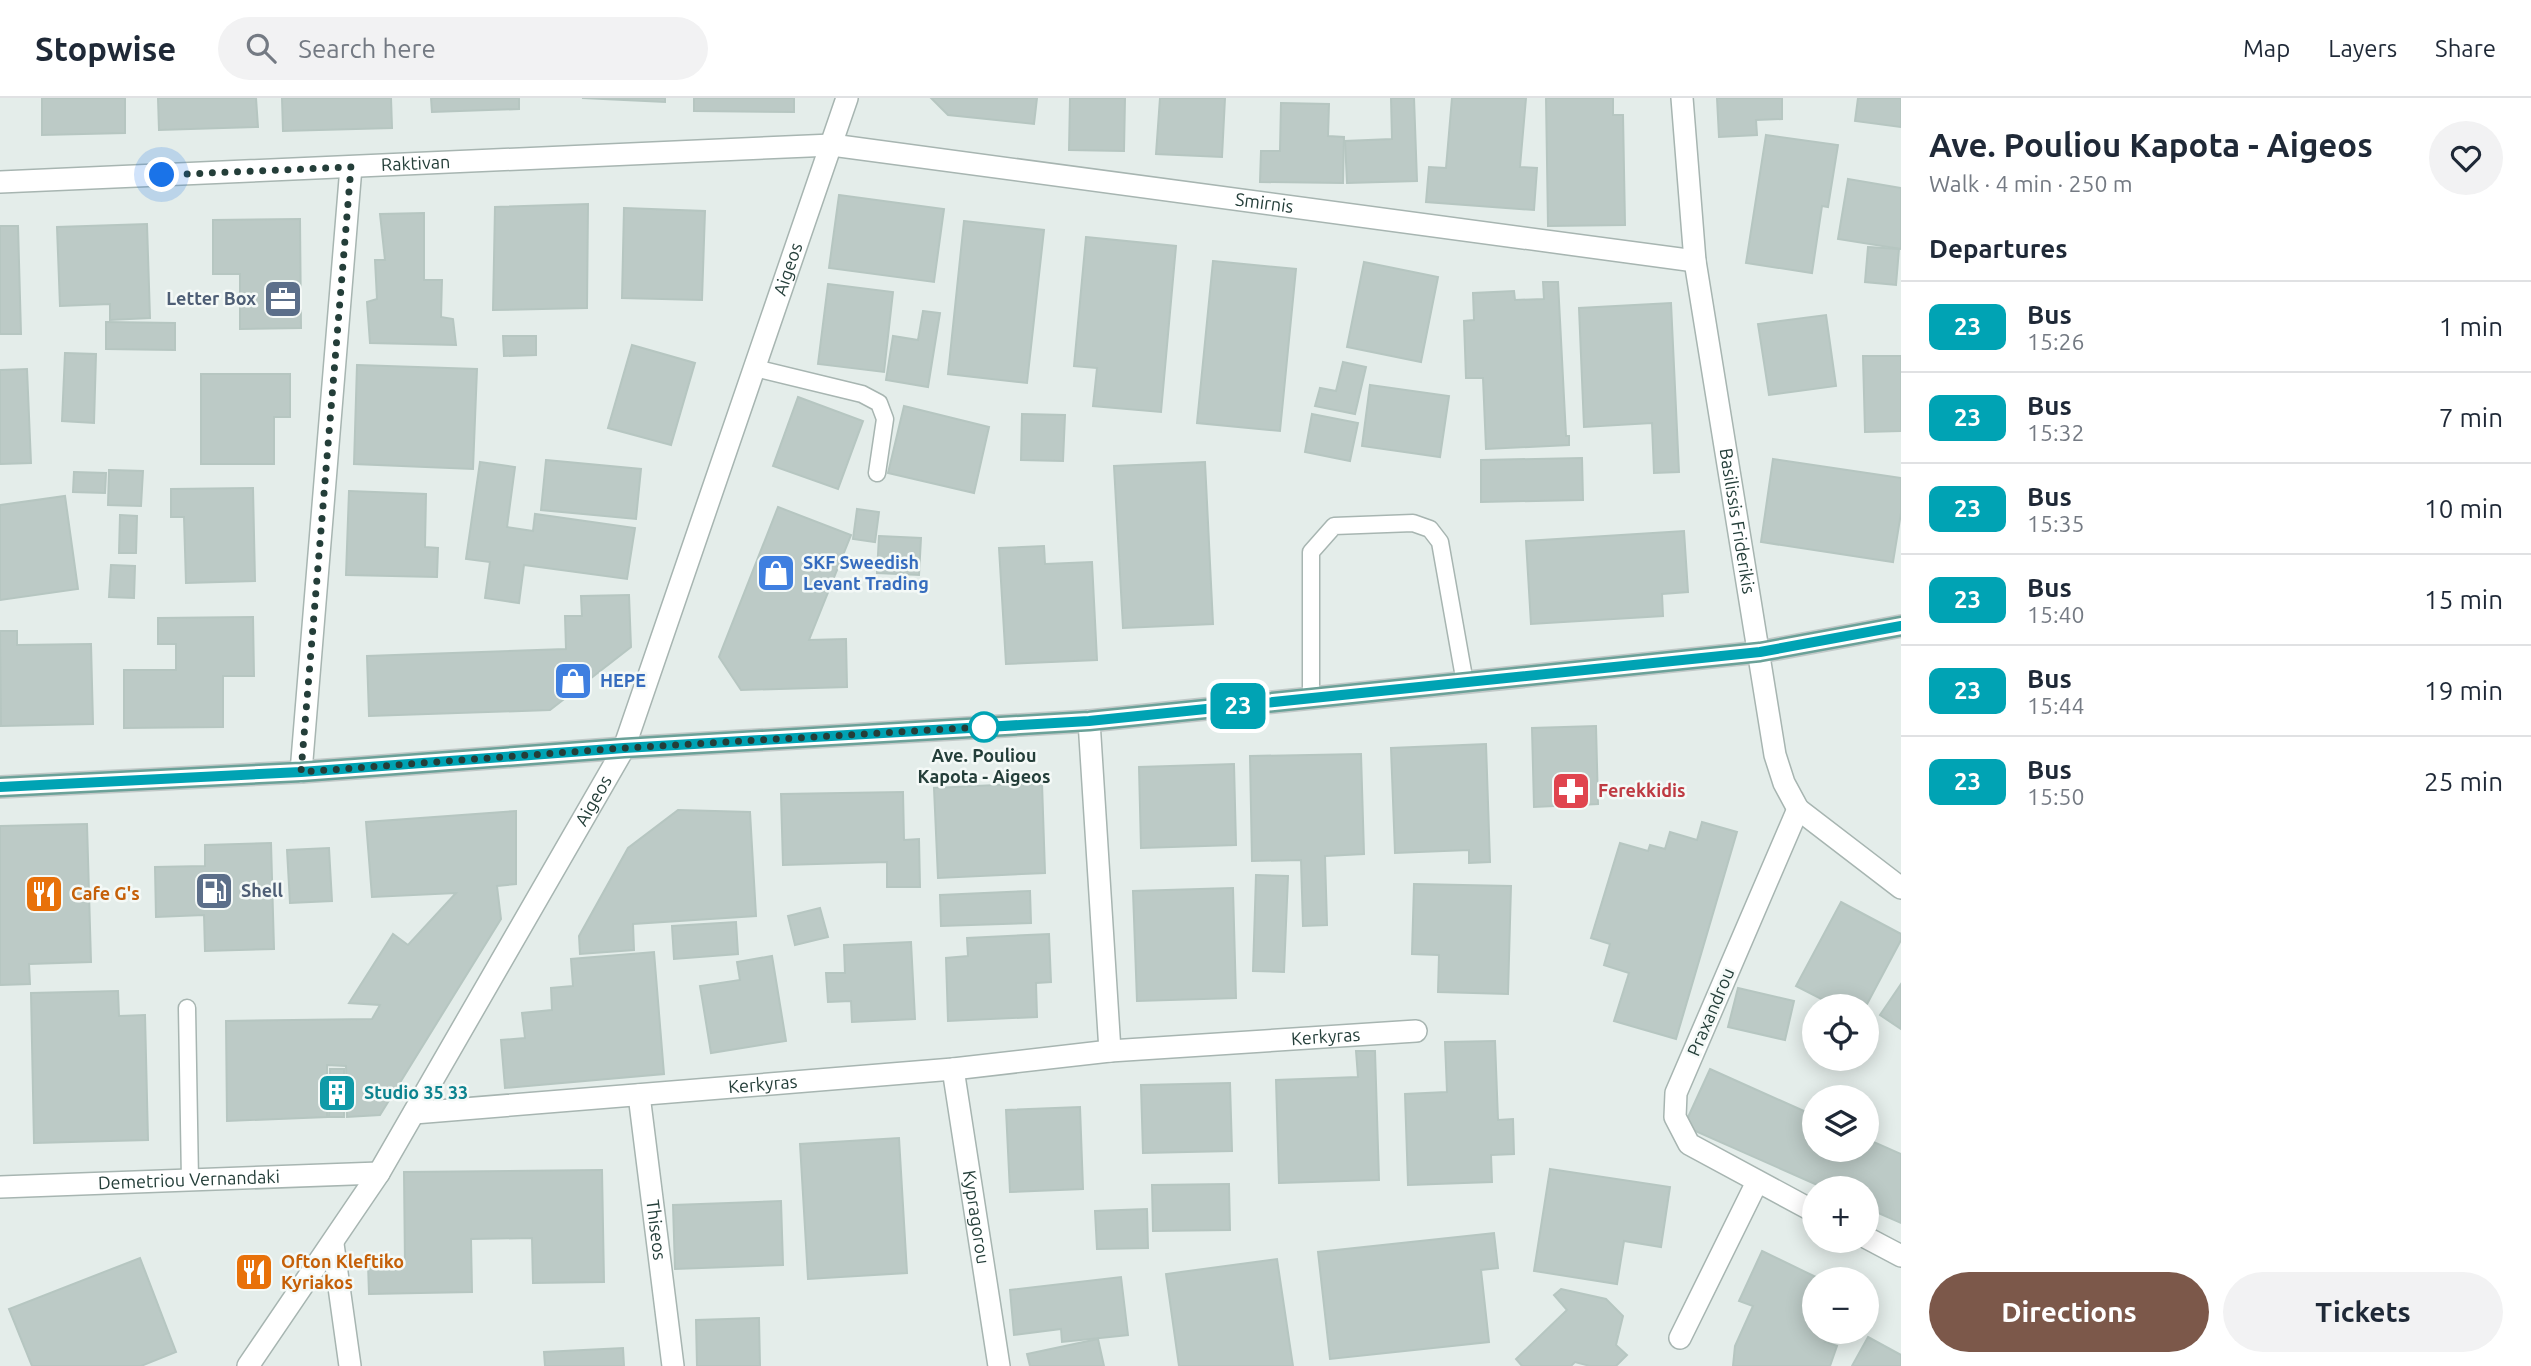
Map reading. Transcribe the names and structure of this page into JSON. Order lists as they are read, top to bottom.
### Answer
{
  "streets": {
    "street": [
      "Raktivan",
      "Smirnis",
      "Aigeos",
      "Basilissis Friderikis",
      "Praxandrou",
      "Kerkyras",
      "Demetriou Vernandaki",
      "Kypragorou",
      "Thiseos"
    ]
  },
  "crossings": [
    ["Raktivan", "Smirnis"],
    ["Raktivan", "Aigeos"],
    ["Smirnis", "Aigeos"],
    ["Smirnis", "Basilissis Friderikis"],
    ["Aigeos", "Kerkyras"],
    ["Aigeos", "Demetriou Vernandaki"],
    ["Basilissis Friderikis", "Praxandrou"],
    ["Kerkyras", "Kypragorou"],
    ["Kerkyras", "Thiseos"]
  ],
  "places": {
    "office": ["Letter Box"],
    "shop": ["SKF Sweedish Levant Trading", "HEPE"],
    "other": ["Ave. Pouliou Kapota - Aigeos"],
    "pharmacy": ["Ferekkidis"],
    "fuel station": ["Shell"],
    "restaurant": ["Cafe G's", "Ofton Kleftiko Kyriakos"],
    "building": ["Studio 35 33"]
  },
  "lines": ["bus line 23"],
  "page": {
    "header": "Stopwise",
    "search": "Search here",
    "nav": ["Map", "Layers", "Share"],
    "on_map": "23",
    "heading": [
      ["Ave. Pouliou Kapota - Aigeos", "Walk · 4 min · 250 m"],
      "Departures"
    ],
    "list": [
      {
        "mark": "23",
        "name": "Bus",
        "note": "15:26",
        "value": "1 min"
      },
      {
        "mark": "23",
        "name": "Bus",
        "note": "15:32",
        "value": "7 min"
      },
      {
        "mark": "23",
        "name": "Bus",
        "note": "15:35",
        "value": "10 min"
      },
      {
        "mark": "23",
        "name": "Bus",
        "note": "15:40",
        "value": "15 min"
      },
      {
        "mark": "23",
        "name": "Bus",
        "note": "15:44",
        "value": "19 min"
      },
      {
        "mark": "23",
        "name": "Bus",
        "note": "15:50",
        "value": "25 min"
      }
    ],
    "map_buttons": ["+", "−"],
    "buttons": ["Directions", "Tickets"]
  }
}
